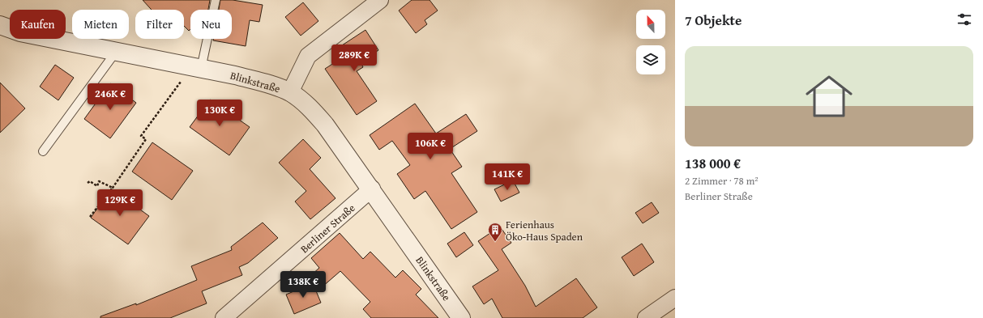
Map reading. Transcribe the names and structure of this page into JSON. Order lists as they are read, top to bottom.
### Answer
{
  "streets": {
    "street": ["Blinkstraße", "Berliner Straße"]
  },
  "crossings": [
    ["Blinkstraße", "Berliner Straße"]
  ],
  "places": {
    "building": ["Ferienhaus Öko-Haus Spaden"]
  },
  "north": "top",
  "page": {
    "heading": "7 Objekte",
    "chip": [
      "Kaufen",
      "Mieten",
      "Filter",
      "Neu"
    ],
    "list": [
      {
        "name": "138 000 €",
        "note": "2 Zimmer · 78 m² · Berliner Straße"
      }
    ],
    "price": [
      "289K €",
      "246K €",
      "130K €",
      "106K €",
      "141K €",
      "129K €",
      "138K €"
    ]
  }
}
